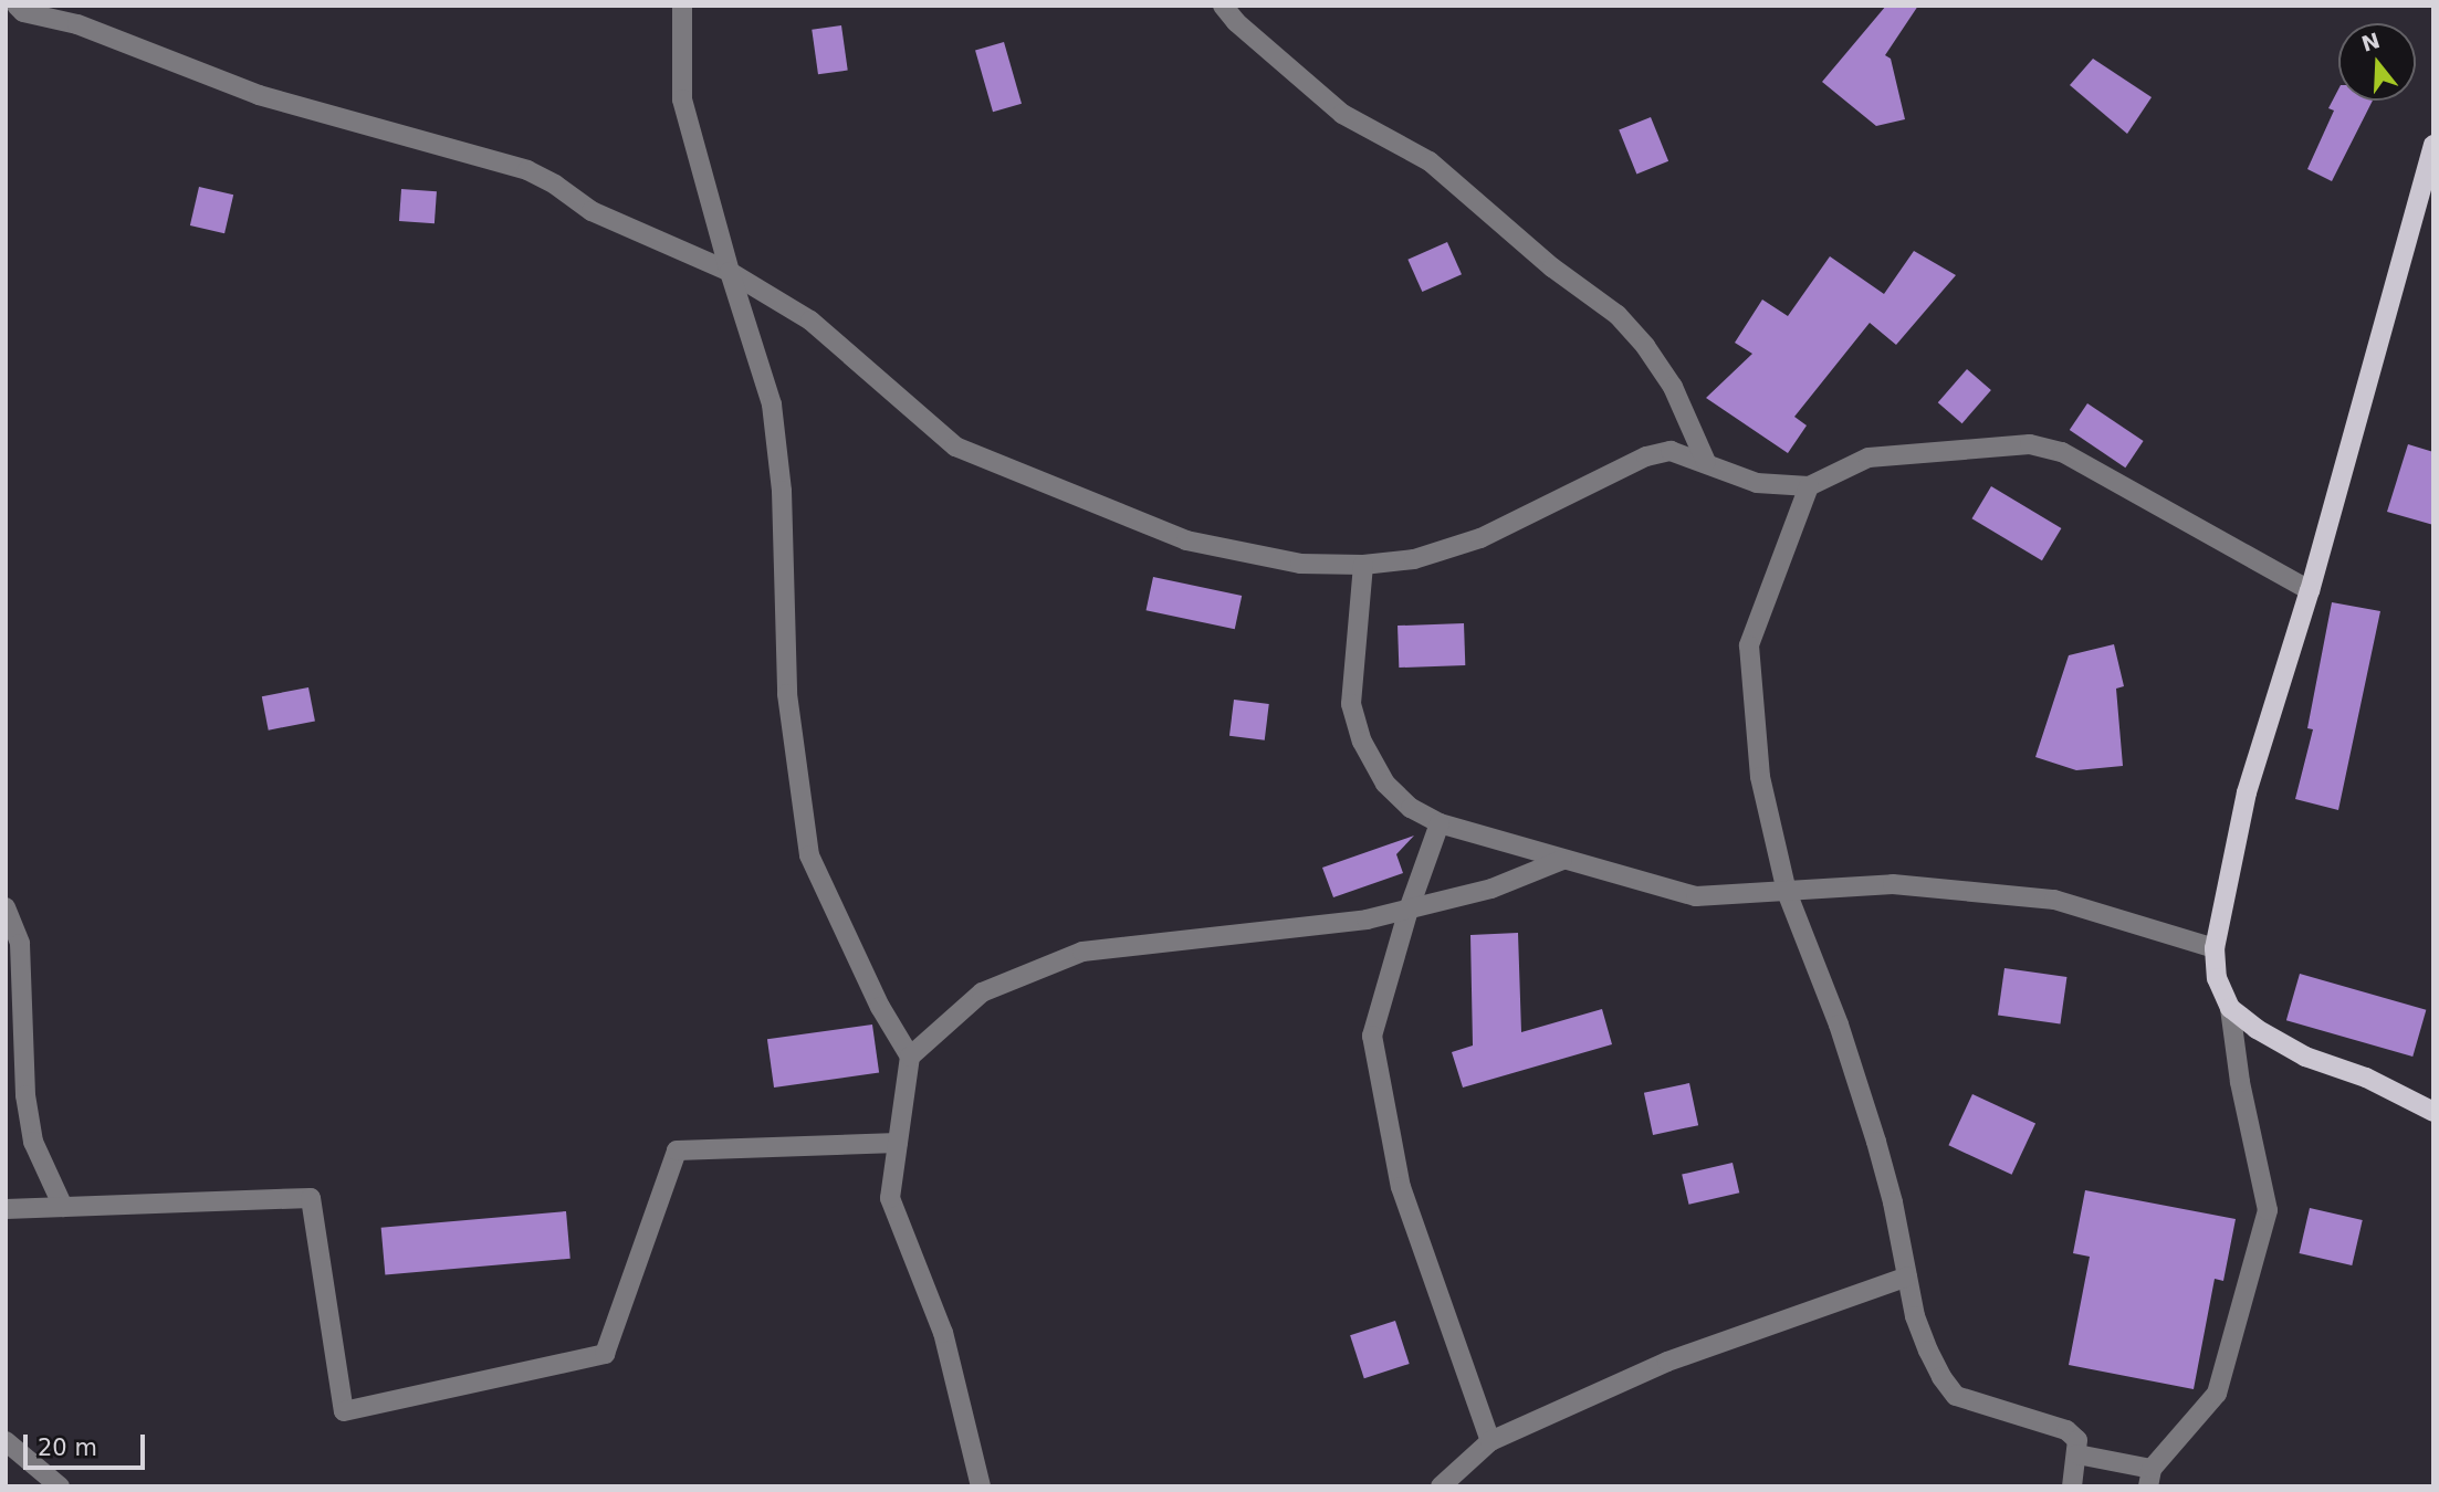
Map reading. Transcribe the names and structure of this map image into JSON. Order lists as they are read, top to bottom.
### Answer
{
  "scale_bar": "20 m",
  "north": "top"
}
